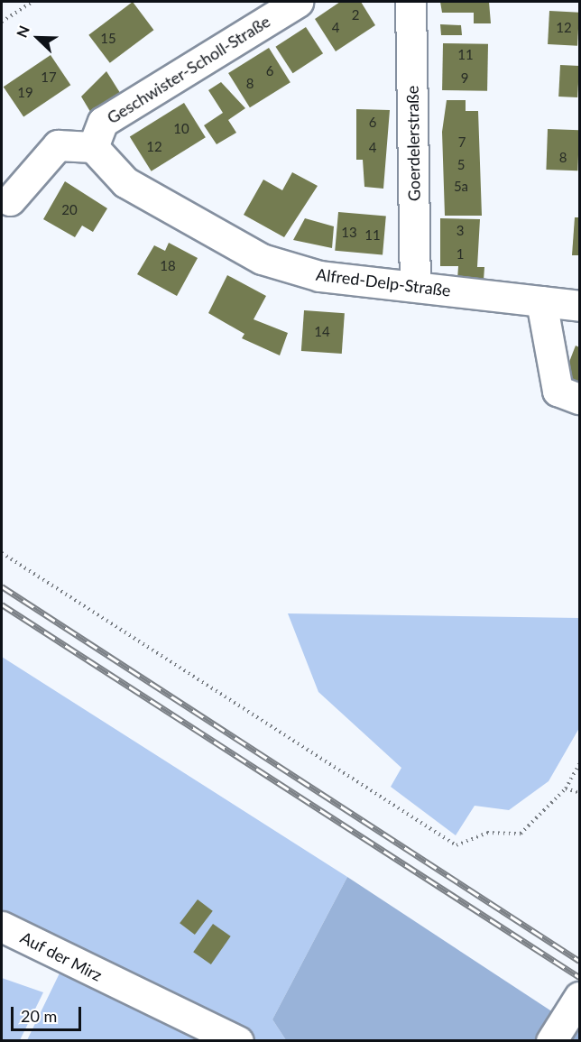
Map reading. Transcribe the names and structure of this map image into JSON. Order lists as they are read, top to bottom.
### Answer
{
  "streets": {
    "street": [
      "Geschwister-Scholl-Straße",
      "Goerdelerstraße",
      "Alfred-Delp-Straße",
      "Auf der Mirz"
    ]
  },
  "crossings": [
    ["Geschwister-Scholl-Straße", "Alfred-Delp-Straße"],
    ["Goerdelerstraße", "Alfred-Delp-Straße"]
  ],
  "house_numbers": [
    "2",
    "4",
    "12",
    "15",
    "11",
    "6",
    "17",
    "9",
    "8",
    "19",
    "6",
    "10",
    "7",
    "12",
    "4",
    "8",
    "5",
    "5a",
    "20",
    "3",
    "13",
    "11",
    "1",
    "18",
    "14"
  ],
  "scale_bar": "20 m",
  "north": "top left"
}
